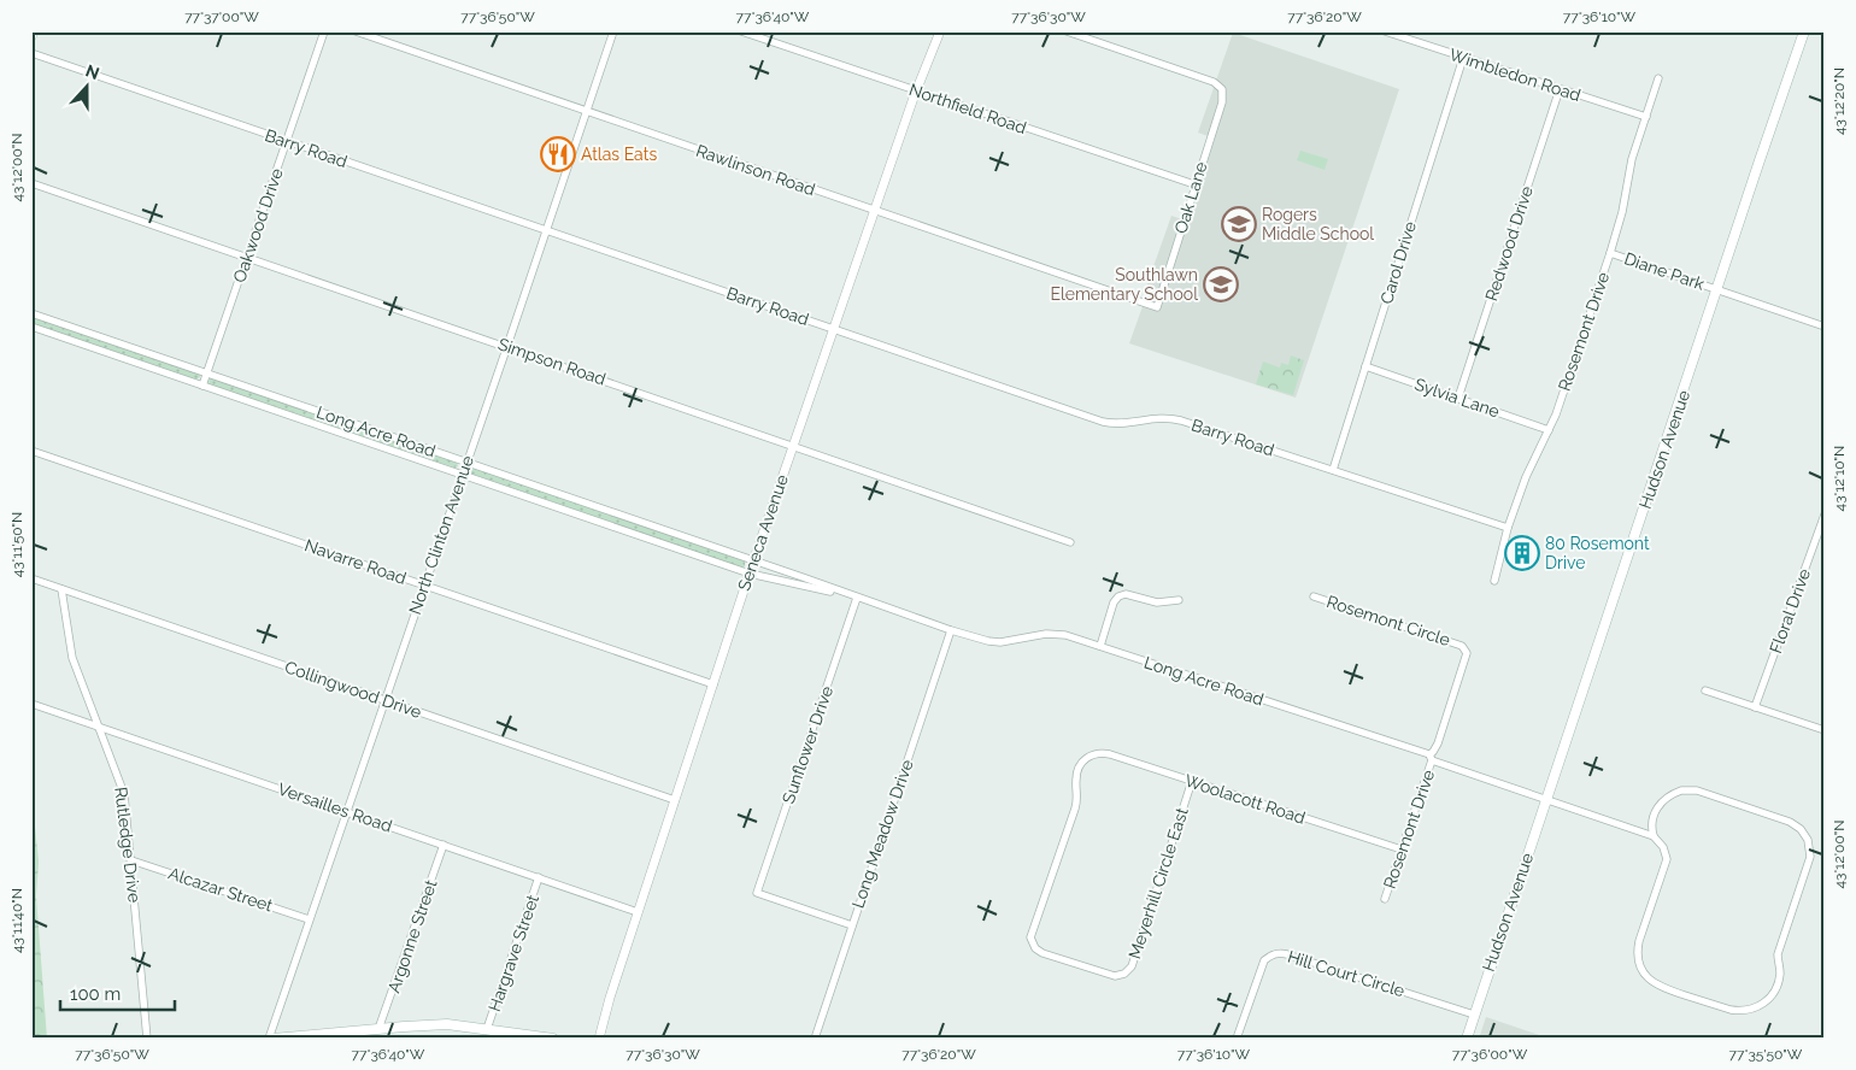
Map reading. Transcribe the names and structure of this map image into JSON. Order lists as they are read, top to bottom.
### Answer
{
  "streets": {
    "main road": ["Hudson Avenue"],
    "street": [
      "Wimbledon Road",
      "Northfield Road",
      "Barry Road",
      "Rawlinson Road",
      "Oak Lane",
      "Oakwood Drive",
      "Redwood Drive",
      "Carol Drive",
      "Diane Park",
      "Rosemont Drive",
      "Simpson Road",
      "Sylvia Lane",
      "Long Acre Road",
      "Seneca Avenue",
      "North Clinton Avenue",
      "Navarre Road",
      "Floral Drive",
      "Rosemont Circle",
      "Collingwood Drive",
      "Sunflower Drive",
      "Woolacott Road",
      "Versailles Road",
      "Long Meadow Drive",
      "Rutledge Drive",
      "Meyerhill Circle East",
      "Alcazar Street",
      "Argonne Street",
      "Hargrave Street",
      "Hill Court Circle"
    ]
  },
  "crossings": [
    ["Wimbledon Road", "Redwood Drive"],
    ["Wimbledon Road", "Carol Drive"],
    ["Wimbledon Road", "Rosemont Drive"],
    ["Northfield Road", "Oak Lane"],
    ["Northfield Road", "Seneca Avenue"],
    ["Barry Road", "Oakwood Drive"],
    ["Barry Road", "Carol Drive"],
    ["Barry Road", "Rosemont Drive"],
    ["Barry Road", "Seneca Avenue"],
    ["Barry Road", "North Clinton Avenue"],
    ["Rawlinson Road", "Oak Lane"],
    ["Rawlinson Road", "Seneca Avenue"],
    ["Rawlinson Road", "North Clinton Avenue"],
    ["Oakwood Drive", "Simpson Road"],
    ["Oakwood Drive", "Long Acre Road"],
    ["Redwood Drive", "Sylvia Lane"],
    ["Carol Drive", "Sylvia Lane"],
    ["Diane Park", "Rosemont Drive"],
    ["Diane Park", "Hudson Avenue"],
    ["Rosemont Drive", "Sylvia Lane"],
    ["Rosemont Drive", "Long Acre Road"],
    ["Rosemont Drive", "Rosemont Circle"],
    ["Rosemont Drive", "Woolacott Road"],
    ["Simpson Road", "Seneca Avenue"],
    ["Simpson Road", "North Clinton Avenue"],
    ["Long Acre Road", "Hudson Avenue"],
    ["Long Acre Road", "Seneca Avenue"],
    ["Long Acre Road", "North Clinton Avenue"],
    ["Long Acre Road", "Sunflower Drive"],
    ["Long Acre Road", "Long Meadow Drive"],
    ["Hudson Avenue", "Hill Court Circle"],
    ["Seneca Avenue", "Navarre Road"],
    ["Seneca Avenue", "Collingwood Drive"],
    ["Seneca Avenue", "Versailles Road"],
    ["North Clinton Avenue", "Navarre Road"],
    ["North Clinton Avenue", "Collingwood Drive"],
    ["North Clinton Avenue", "Versailles Road"],
    ["North Clinton Avenue", "Alcazar Street"],
    ["Collingwood Drive", "Rutledge Drive"],
    ["Sunflower Drive", "Long Meadow Drive"],
    ["Woolacott Road", "Meyerhill Circle East"],
    ["Versailles Road", "Rutledge Drive"],
    ["Versailles Road", "Argonne Street"],
    ["Versailles Road", "Hargrave Street"],
    ["Rutledge Drive", "Alcazar Street"]
  ],
  "places": {
    "restaurant": ["Atlas Eats"],
    "school or university": ["Rogers Middle School", "Southlawn Elementary School"],
    "building": ["80 Rosemont Drive"]
  },
  "scale_bar": "100 m",
  "north": "top",
  "coordinates": [
    "77°37'00\"W",
    "77°36'50\"W",
    "77°36'40\"W",
    "77°36'30\"W",
    "77°36'20\"W",
    "77°36'10\"W",
    "43°12'20\"N",
    "43°12'00\"N",
    "43°12'10\"N",
    "43°11'50\"N",
    "43°11'40\"N",
    "77°36'00\"W",
    "77°35'50\"W"
  ]
}
